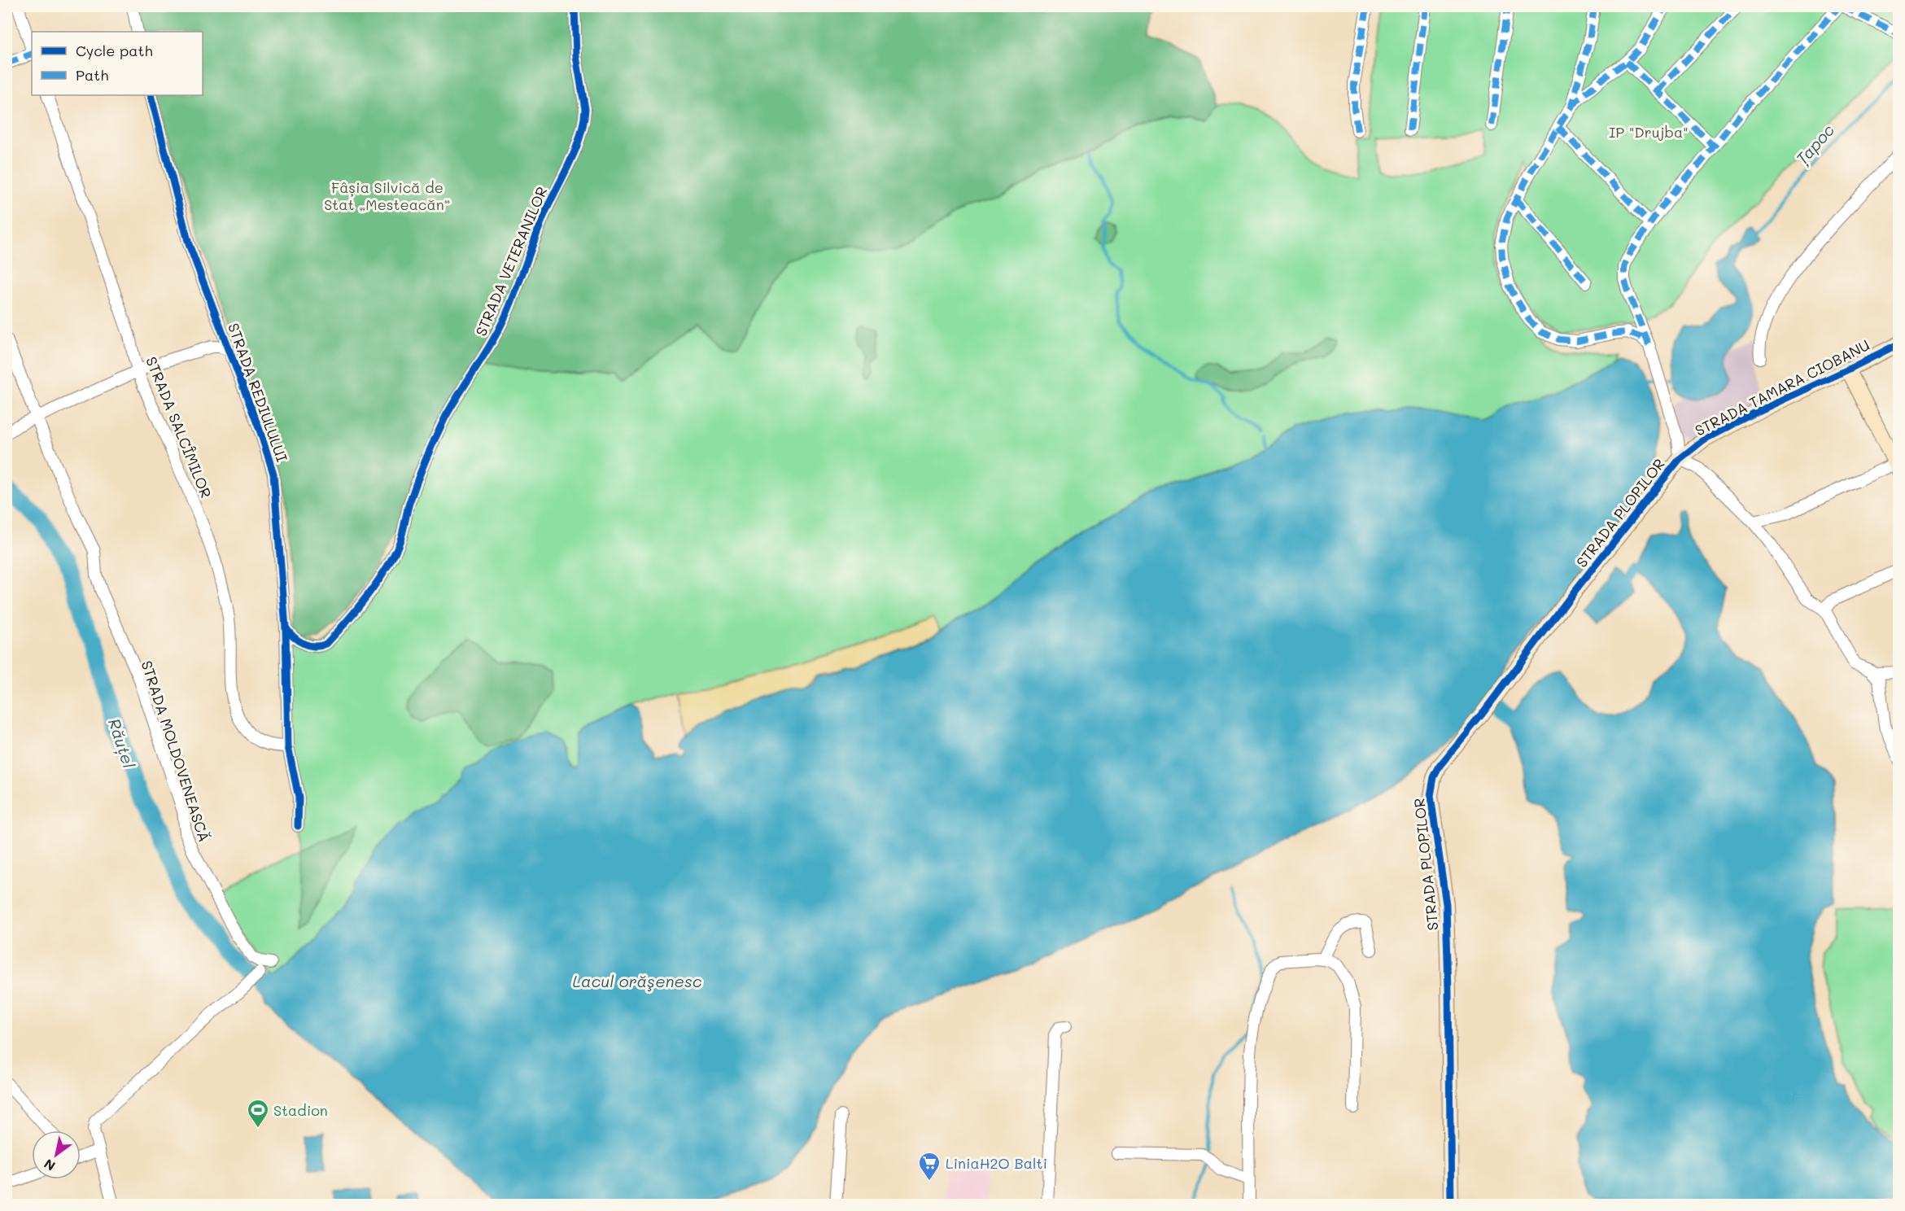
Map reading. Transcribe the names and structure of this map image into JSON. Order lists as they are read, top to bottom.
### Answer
{
  "streets": {
    "street": [
      "STRADA VETERANILOR",
      "STRADA TAMARA CIOBANU",
      "STRADA REDIULULUI",
      "STRADA SALCÎMILOR",
      "STRADA PLOPILOR",
      "STRADA MOLDOVENEASCĂ"
    ]
  },
  "crossings": [
    ["STRADA VETERANILOR", "STRADA REDIULULUI"],
    ["STRADA TAMARA CIOBANU", "STRADA PLOPILOR"],
    ["STRADA REDIULULUI", "STRADA SALCÎMILOR"]
  ],
  "water": ["Țapoc", "Răuțel", "Lacul orăşenesc"],
  "parks": ["IP \"Drujba\"", "Fâșia Silvică de Stat „Mesteacăn“"],
  "places": {
    "sports": ["Stadion"],
    "supermarket": ["LiniaH2O Balti"]
  },
  "legend": ["Cycle path", "Path"],
  "north": "bottom left"
}
